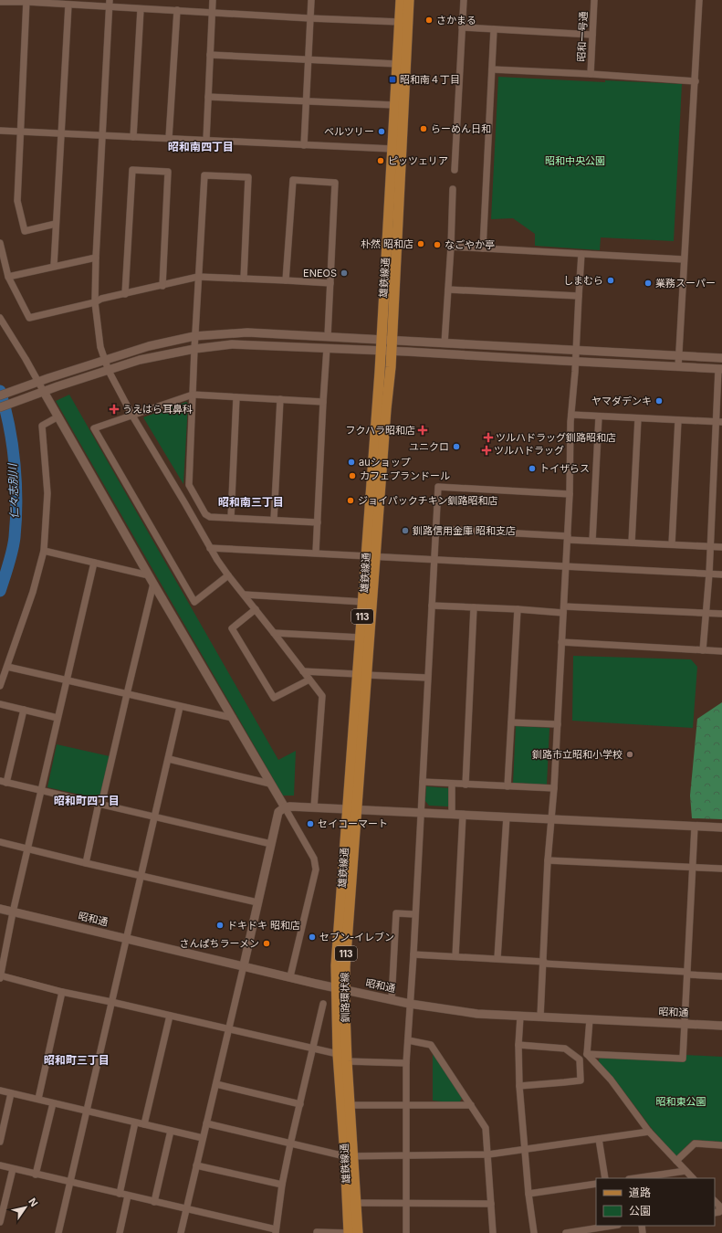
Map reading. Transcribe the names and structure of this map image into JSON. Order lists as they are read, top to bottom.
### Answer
{
  "streets": {
    "main road": ["雄鉄線通", "113", "釧路環状線"],
    "street": ["昭和一号通", "昭和通"]
  },
  "crossings": [
    ["雄鉄線通", "昭和通"],
    ["雄鉄線通", "釧路環状線"],
    ["昭和通", "釧路環状線"]
  ],
  "districts": [
    "昭和南四丁目",
    "昭和南三丁目",
    "昭和町四丁目",
    "昭和町三丁目"
  ],
  "water": ["仁々志別川"],
  "parks": ["昭和中央公園", "昭和東公園"],
  "places": {
    "other": [
      "さかまる",
      "らーめん日和",
      "ベルツリー",
      "ピッツェリア",
      "朴然 昭和店",
      "なごやか亭",
      "ENEOS",
      "しまむら",
      "業務スーパー",
      "ヤマダデンキ",
      "ユニクロ",
      "auショップ",
      "トイザらス",
      "カフェプランドール",
      "ジョイパックチキン釧路昭和店",
      "釧路信用金庫 昭和支店",
      "釧路市立昭和小学校",
      "セイコーマート",
      "ドキドキ 昭和店",
      "セブン-イレブン",
      "さんぱちラーメン"
    ],
    "transit": ["昭和南４丁目"],
    "health": [
      "うえはら耳鼻科",
      "フクハラ昭和店",
      "ツルハドラッグ釧路昭和店",
      "ツルハドラッグ"
    ]
  },
  "legend": ["道路", "公園"],
  "north": "top right"
}
